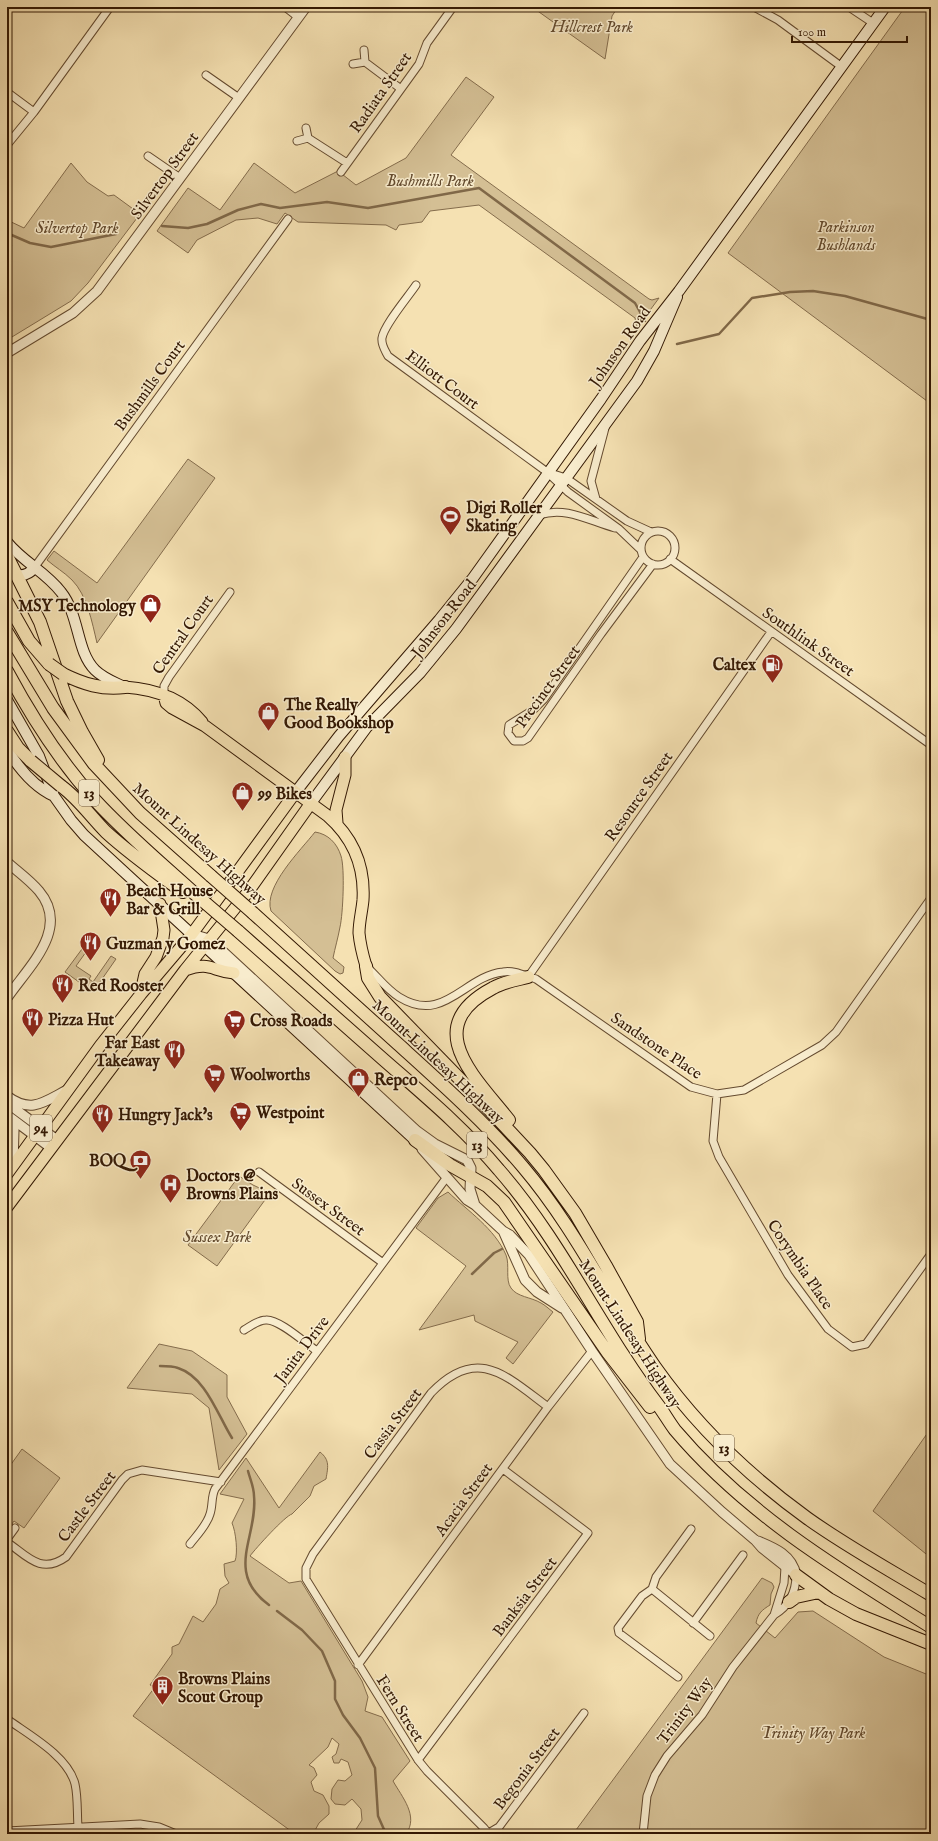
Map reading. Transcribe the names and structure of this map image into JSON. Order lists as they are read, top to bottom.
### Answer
{
  "streets": {
    "highway": ["13", "Mount Lindesay Highway"],
    "main road": ["Johnson Road", "Central Court", "94"],
    "street": [
      "Radiata Street",
      "Silvertop Street",
      "Elliott Court",
      "Bushmills Court",
      "Southlink Street",
      "Precinct Street",
      "Resource Street",
      "Sandstone Place",
      "Sussex Street",
      "Corymbia Place",
      "Janita Drive",
      "Cassia Street",
      "Acacia Street",
      "Castle Street",
      "Banksia Street",
      "Fern Street",
      "Trinity Way",
      "Begonia Street"
    ]
  },
  "crossings": [
    ["Johnson Road", "Elliott Court"],
    ["Johnson Road", "Central Court"],
    ["Johnson Road", "94"],
    ["Southlink Street", "Precinct Street"],
    ["Southlink Street", "Resource Street"],
    ["Resource Street", "Sandstone Place"],
    ["Sandstone Place", "Corymbia Place"],
    ["Sussex Street", "Janita Drive"],
    ["Janita Drive", "Castle Street"],
    ["Cassia Street", "Acacia Street"],
    ["Cassia Street", "Fern Street"],
    ["Acacia Street", "Banksia Street"],
    ["Acacia Street", "Fern Street"],
    ["Banksia Street", "Fern Street"],
    ["Fern Street", "Begonia Street"]
  ],
  "parks": [
    "Hillcrest Park",
    "Bushmills Park",
    "Parkinson Bushlands",
    "Silvertop Park",
    "Sussex Park",
    "Trinity Way Park"
  ],
  "places": {
    "sports": ["Digi Roller Skating"],
    "shop": [
      "MSY Technology",
      "The Really Good Bookshop",
      "99 Bikes",
      "Repco"
    ],
    "fuel station": ["Caltex"],
    "restaurant": [
      "Beach House Bar & Grill",
      "Guzman y Gomez",
      "Red Rooster",
      "Pizza Hut",
      "Far East Takeaway",
      "Hungry Jack's"
    ],
    "supermarket": ["Cross Roads", "Woolworths", "Westpoint"],
    "bank": ["BOQ"],
    "hospital": ["Doctors @ Browns Plains"],
    "building": ["Browns Plains Scout Group"]
  },
  "scale_bar": "100 m"
}
